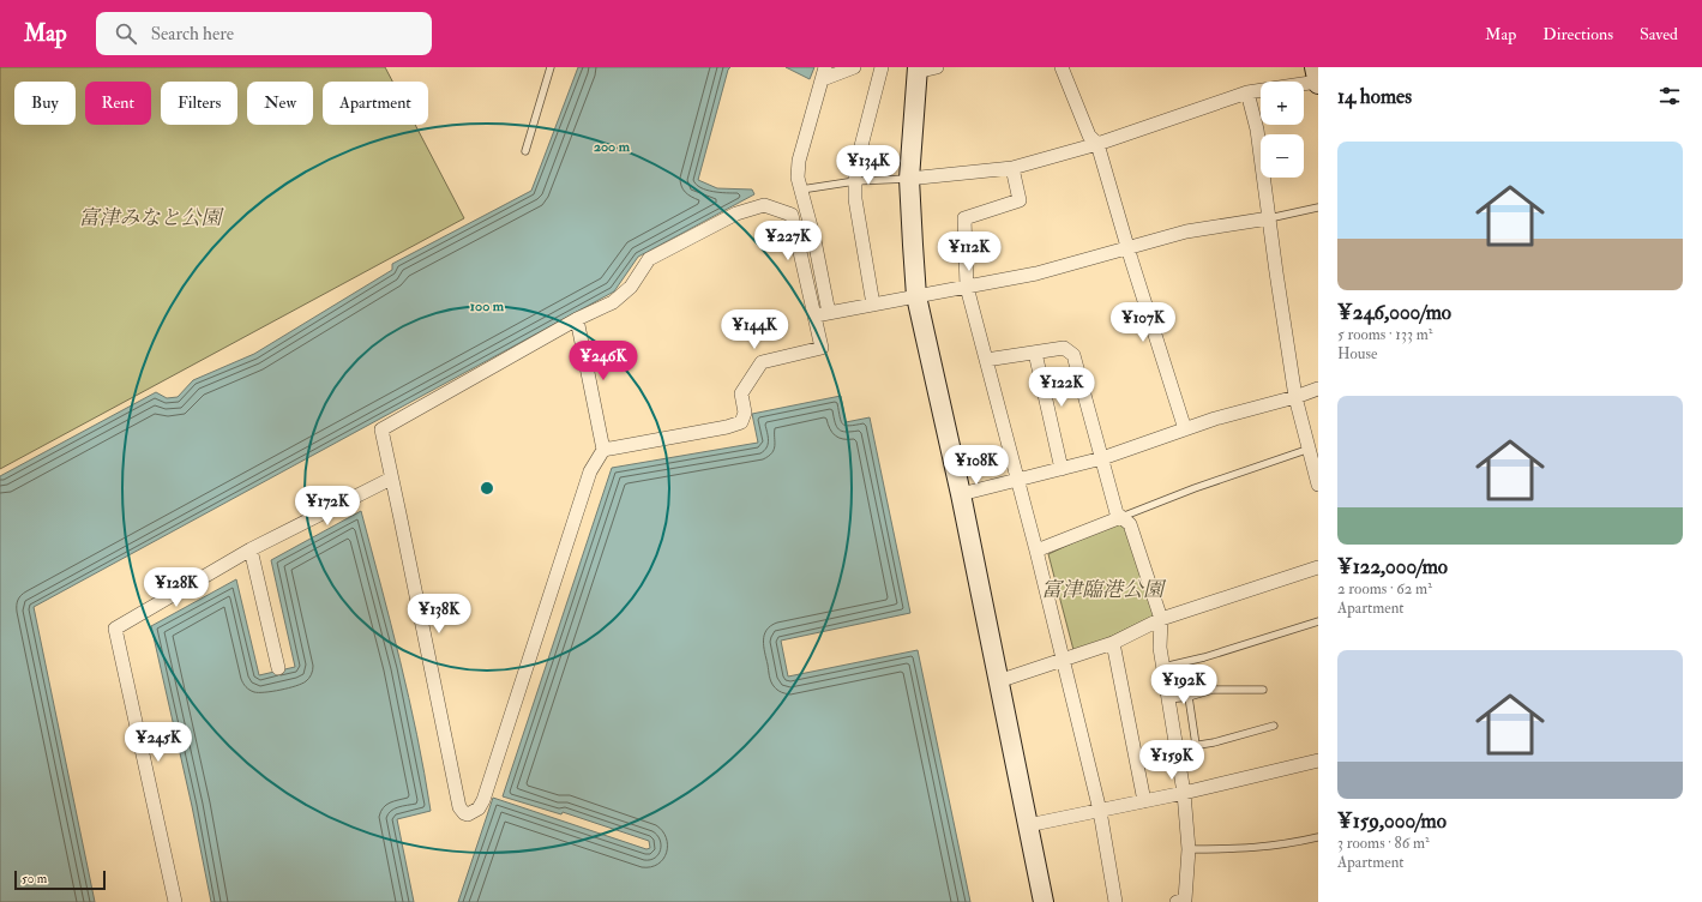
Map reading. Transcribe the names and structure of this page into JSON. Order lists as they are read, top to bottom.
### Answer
{
  "parks": ["富津みなと公園", "富津臨港公園"],
  "scale_bar": "50 m",
  "page": {
    "header": "Map",
    "search": "Search here",
    "nav": ["Map", "Directions", "Saved"],
    "heading": "14 homes",
    "map_buttons": ["+", "−"],
    "chip": [
      "Buy",
      "Rent",
      "Filters",
      "New",
      "Apartment"
    ],
    "list": [
      {
        "name": "¥246,000/mo",
        "note": "5 rooms · 133 m² · House"
      },
      {
        "name": "¥122,000/mo",
        "note": "2 rooms · 62 m² · Apartment"
      },
      {
        "name": "¥159,000/mo",
        "note": "3 rooms · 86 m² · Apartment"
      }
    ],
    "price": [
      "¥134K",
      "¥227K",
      "¥112K",
      "¥107K",
      "¥144K",
      "¥246K",
      "¥122K",
      "¥108K",
      "¥172K",
      "¥128K",
      "¥138K",
      "¥192K",
      "¥245K",
      "¥159K"
    ],
    "scale": "50 m"
  },
  "rings": ["200 m", "100 m"]
}
